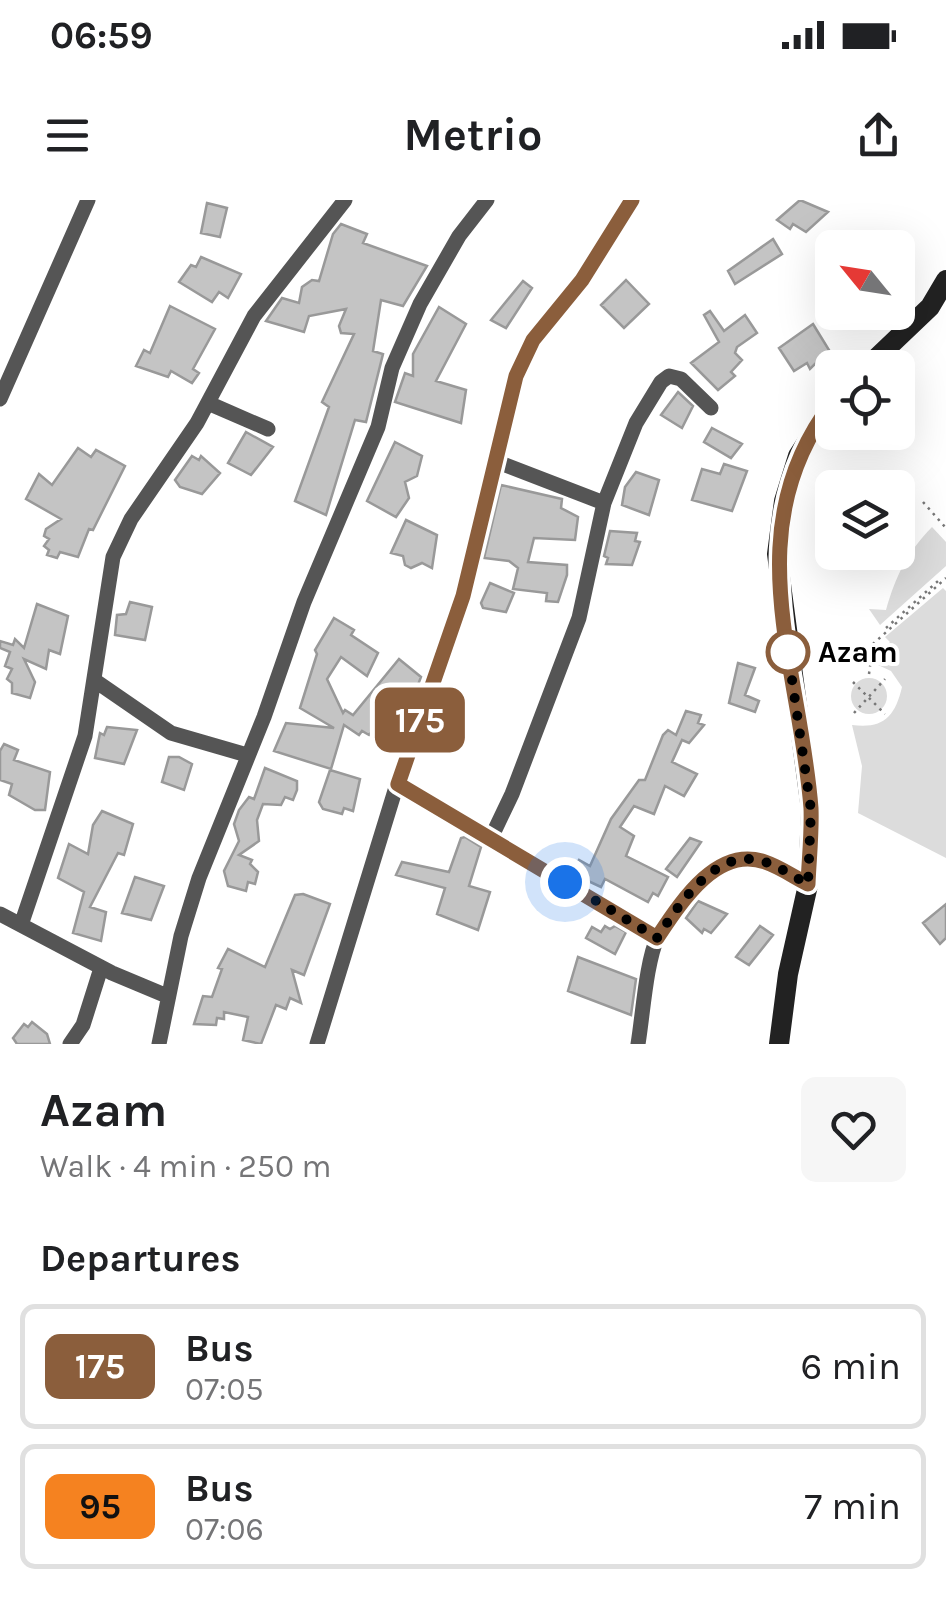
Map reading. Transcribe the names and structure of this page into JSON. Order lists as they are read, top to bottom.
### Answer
{
  "places": ["Azam"],
  "lines": ["bus line 175"],
  "north": "top left",
  "page": {
    "status": "06:59",
    "header": "Metrio",
    "on_map": "175",
    "heading": [
      ["Azam", "Walk · 4 min · 250 m"],
      "Departures"
    ],
    "list": [
      {
        "mark": "175",
        "name": "Bus",
        "note": "07:05",
        "value": "6 min"
      },
      {
        "mark": "95",
        "name": "Bus",
        "note": "07:06",
        "value": "7 min"
      }
    ]
  }
}
